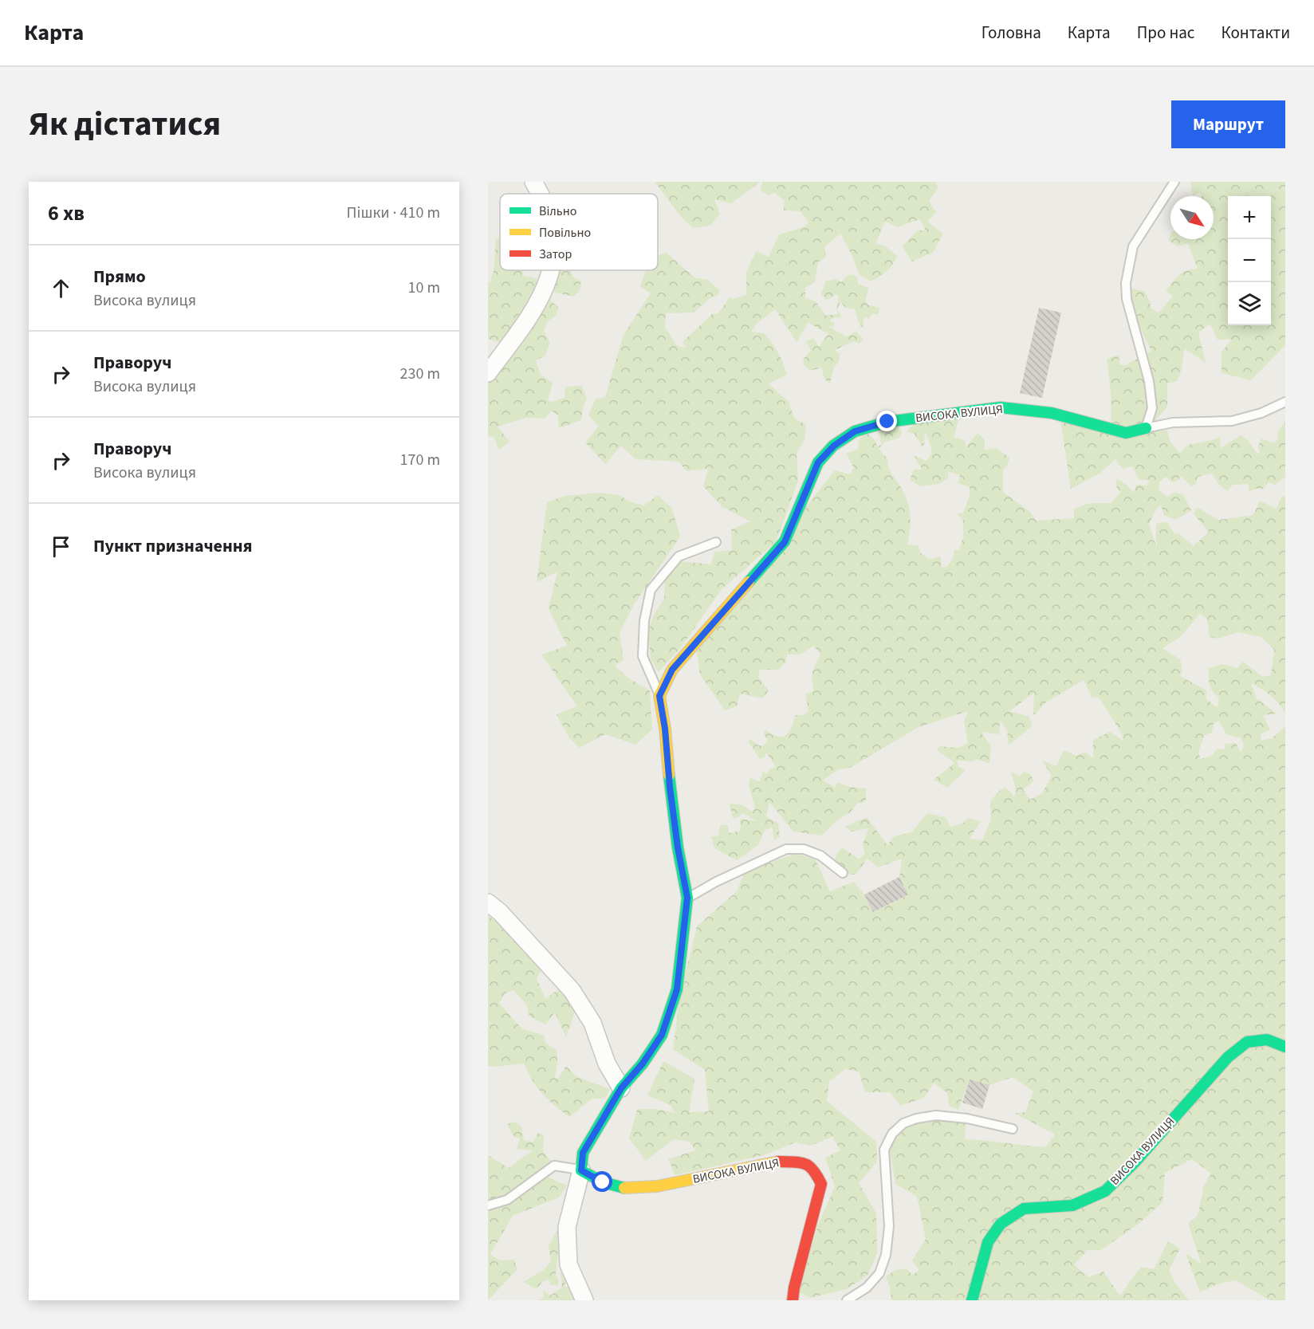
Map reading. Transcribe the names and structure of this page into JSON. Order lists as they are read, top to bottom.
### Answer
{
  "streets": {
    "street": ["ВИСОКА ВУЛИЦЯ"]
  },
  "legend": ["Вільно", "Повільно", "Затор"],
  "north": "bottom right",
  "page": {
    "header": "Карта",
    "nav": [
      "Головна",
      "Карта",
      "Про нас",
      "Контакти"
    ],
    "title": "Як дістатися",
    "buttons": "Маршрут",
    "heading": ["6 хв", "Пішки · 410 m"],
    "map_buttons": ["+", "−"],
    "list": [
      ["Прямо", "Висока вулиця", "10 m"],
      ["Праворуч", "Висока вулиця", "230 m"],
      ["Праворуч", "Висока вулиця", "170 m"],
      "Пункт призначення"
    ]
  }
}
